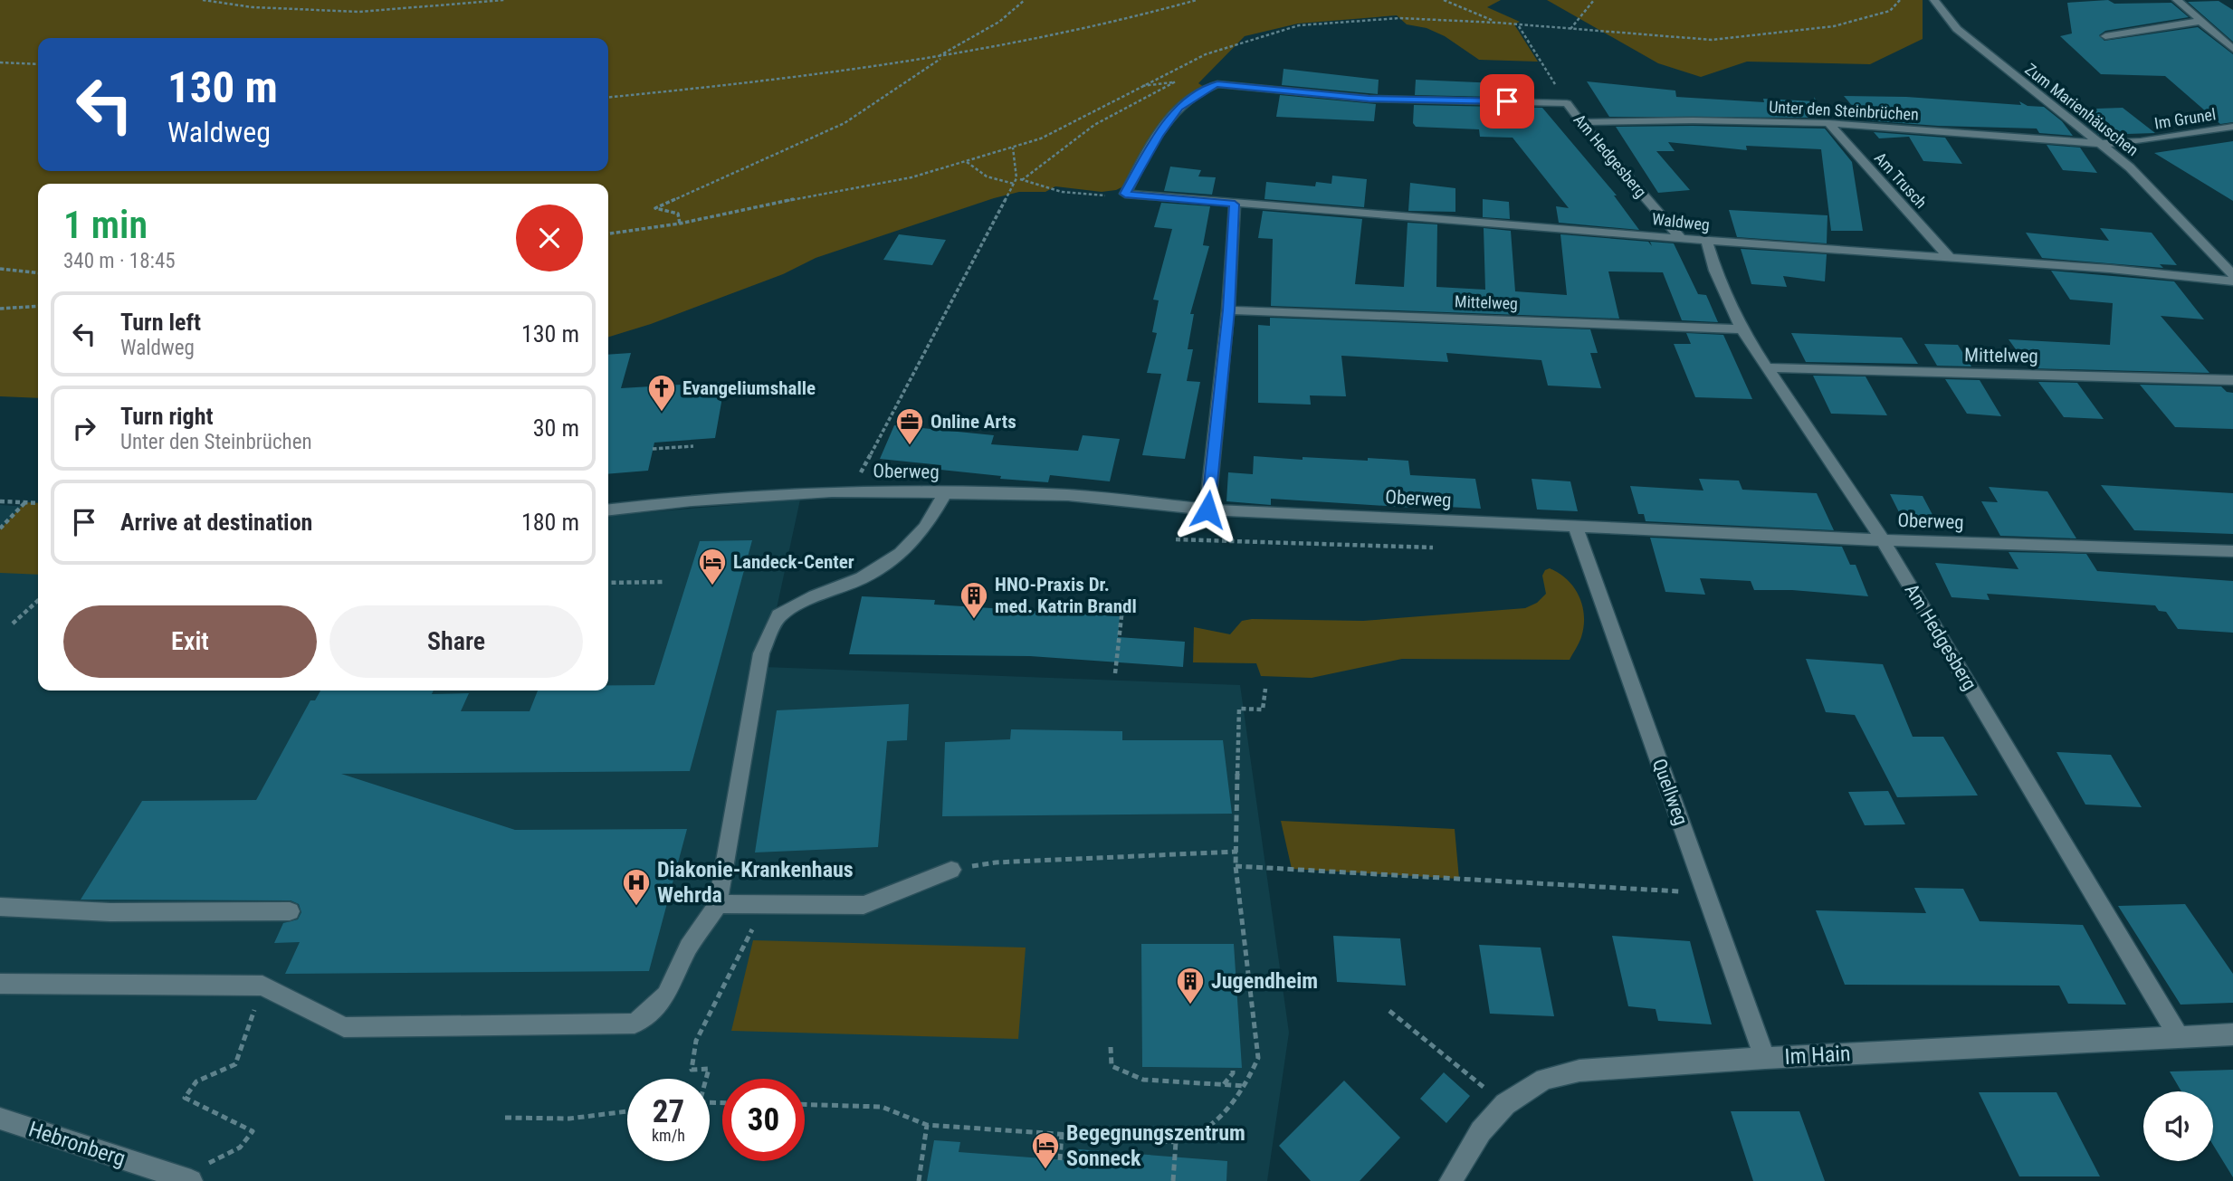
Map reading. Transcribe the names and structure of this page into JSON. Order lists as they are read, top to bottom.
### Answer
{
  "streets": {
    "street": [
      "Zum Marienhäuschen",
      "Unter den Steinbrüchen",
      "Im Grunel",
      "Am Hedgesberg",
      "Am Trusch",
      "Waldweg",
      "Mittelweg",
      "Oberweg",
      "Quellweg",
      "Im Hain",
      "Hebronberg"
    ]
  },
  "crossings": [
    ["Zum Marienhäuschen", "Unter den Steinbrüchen"],
    ["Zum Marienhäuschen", "Im Grunel"],
    ["Unter den Steinbrüchen", "Im Grunel"],
    ["Unter den Steinbrüchen", "Am Hedgesberg"],
    ["Unter den Steinbrüchen", "Am Trusch"],
    ["Am Hedgesberg", "Waldweg"],
    ["Am Hedgesberg", "Mittelweg"],
    ["Am Hedgesberg", "Oberweg"],
    ["Am Hedgesberg", "Im Hain"],
    ["Am Trusch", "Waldweg"],
    ["Oberweg", "Quellweg"],
    ["Quellweg", "Im Hain"]
  ],
  "places": {
    "church": ["Evangeliumshalle"],
    "office": ["Online Arts"],
    "hotel": ["Landeck-Center", "Begegnungszentrum Sonneck"],
    "building": ["HNO-Praxis Dr. med. Katrin Brandl", "Jugendheim"],
    "hospital": ["Diakonie-Krankenhaus Wehrda"]
  },
  "page": {
    "turn": ["130 m", "Waldweg"],
    "heading": ["1 min", "340 m · 18:45"],
    "list": [
      {
        "name": "Turn left",
        "note": "Waldweg",
        "value": "130 m"
      },
      {
        "name": "Turn right",
        "note": "Unter den Steinbrüchen",
        "value": "30 m"
      },
      {
        "name": "Arrive at destination",
        "value": "180 m"
      }
    ],
    "buttons": ["Exit", "Share"],
    "speed": "27 km/h",
    "limit": "30"
  }
}
